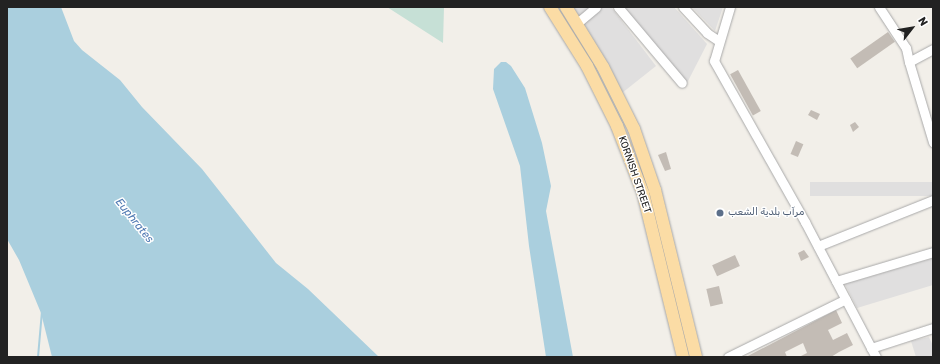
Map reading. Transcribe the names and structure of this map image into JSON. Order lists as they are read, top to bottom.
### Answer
{
  "streets": {
    "main road": ["KORNISH STREET"]
  },
  "water": ["Euphrates"],
  "places": ["مرآب بلدية الشعب"],
  "north": "top right"
}
